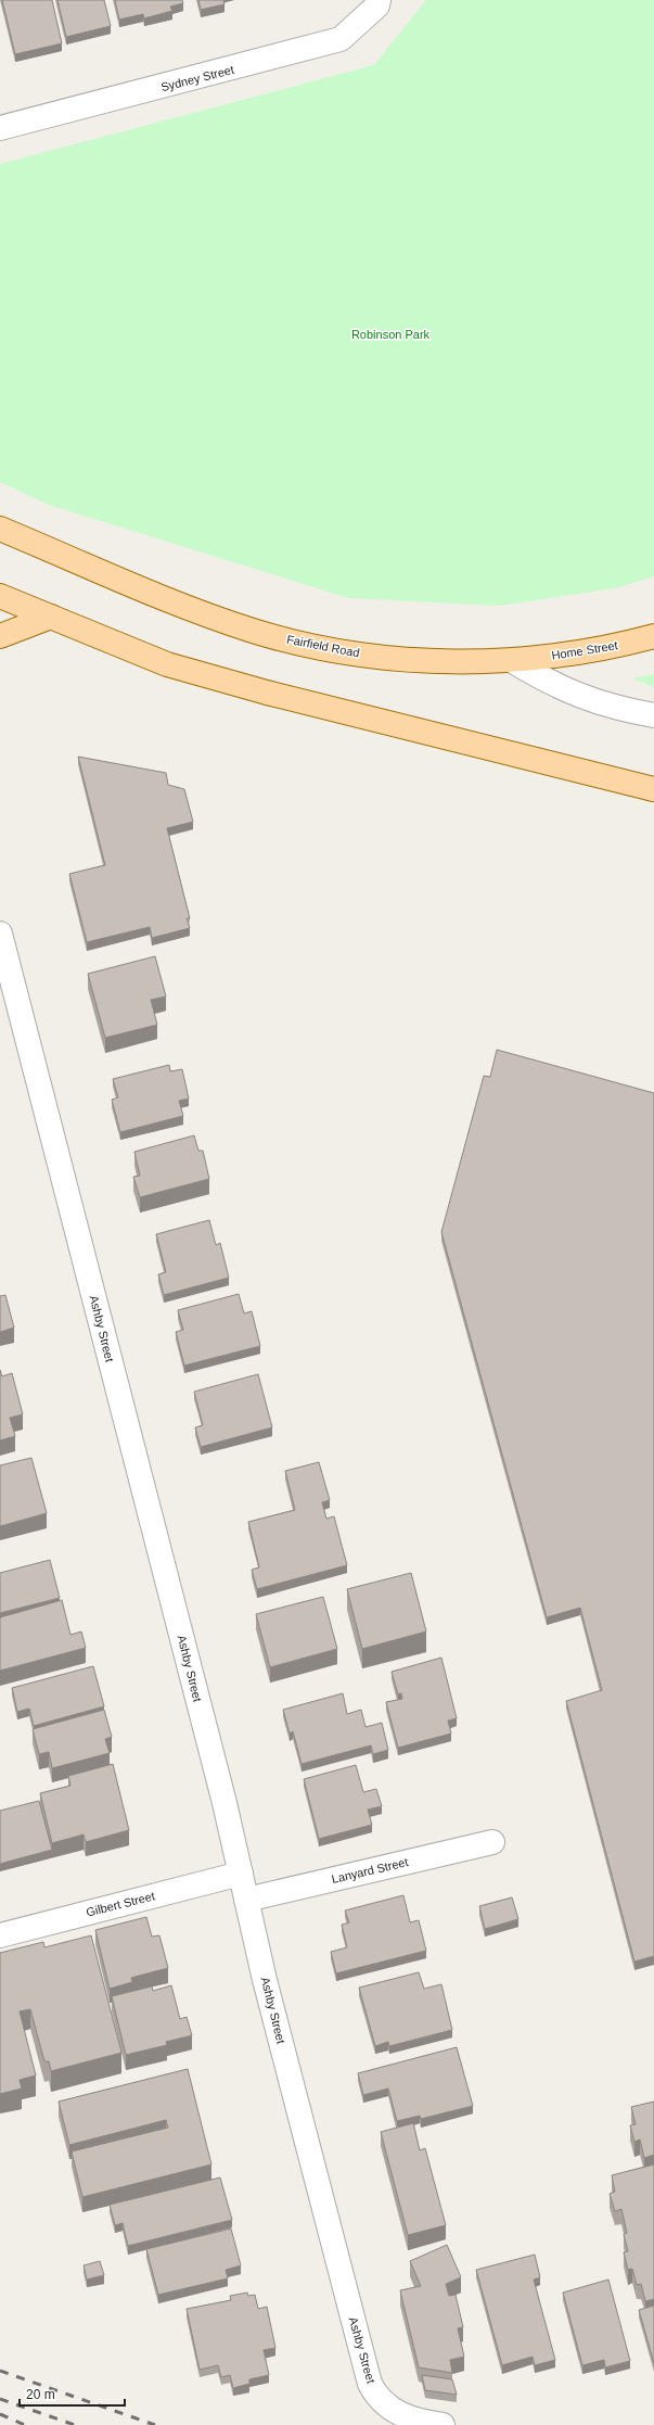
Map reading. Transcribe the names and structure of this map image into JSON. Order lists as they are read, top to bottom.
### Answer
{
  "streets": {
    "main road": ["Fairfield Road", "Home Street"],
    "street": [
      "Sydney Street",
      "Ashby Street",
      "Lanyard Street",
      "Gilbert Street"
    ]
  },
  "crossings": [
    ["Fairfield Road", "Home Street"],
    ["Ashby Street", "Lanyard Street"],
    ["Ashby Street", "Gilbert Street"]
  ],
  "parks": ["Robinson Park"],
  "scale_bar": "20 m"
}
